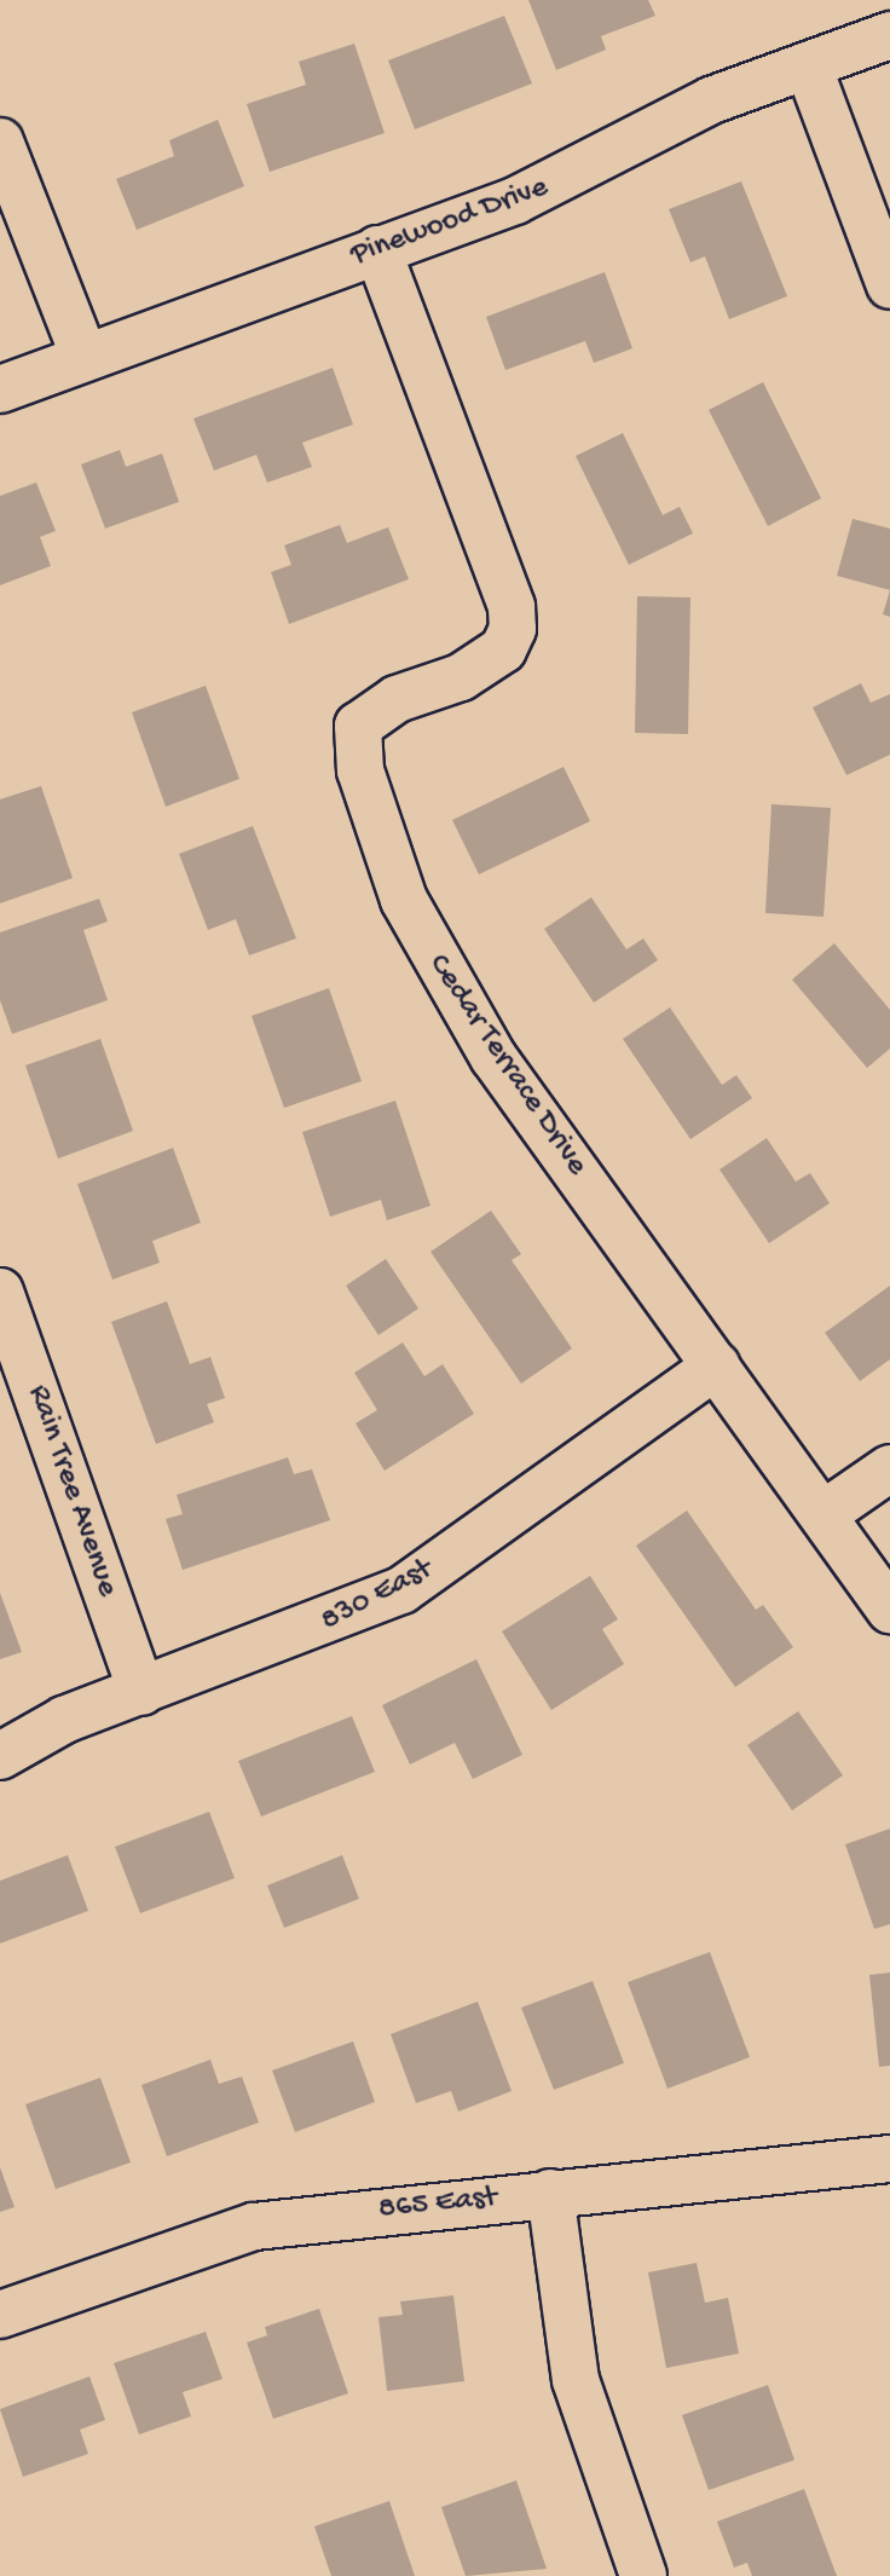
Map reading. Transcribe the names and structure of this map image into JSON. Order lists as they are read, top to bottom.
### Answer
{
  "streets": {
    "street": [
      "Pinewood Drive",
      "Cedar Terrace Drive",
      "Rain Tree Avenue",
      "830 East",
      "865 East"
    ]
  },
  "crossings": [
    ["Pinewood Drive", "Cedar Terrace Drive"],
    ["Cedar Terrace Drive", "830 East"],
    ["Rain Tree Avenue", "830 East"]
  ]
}
